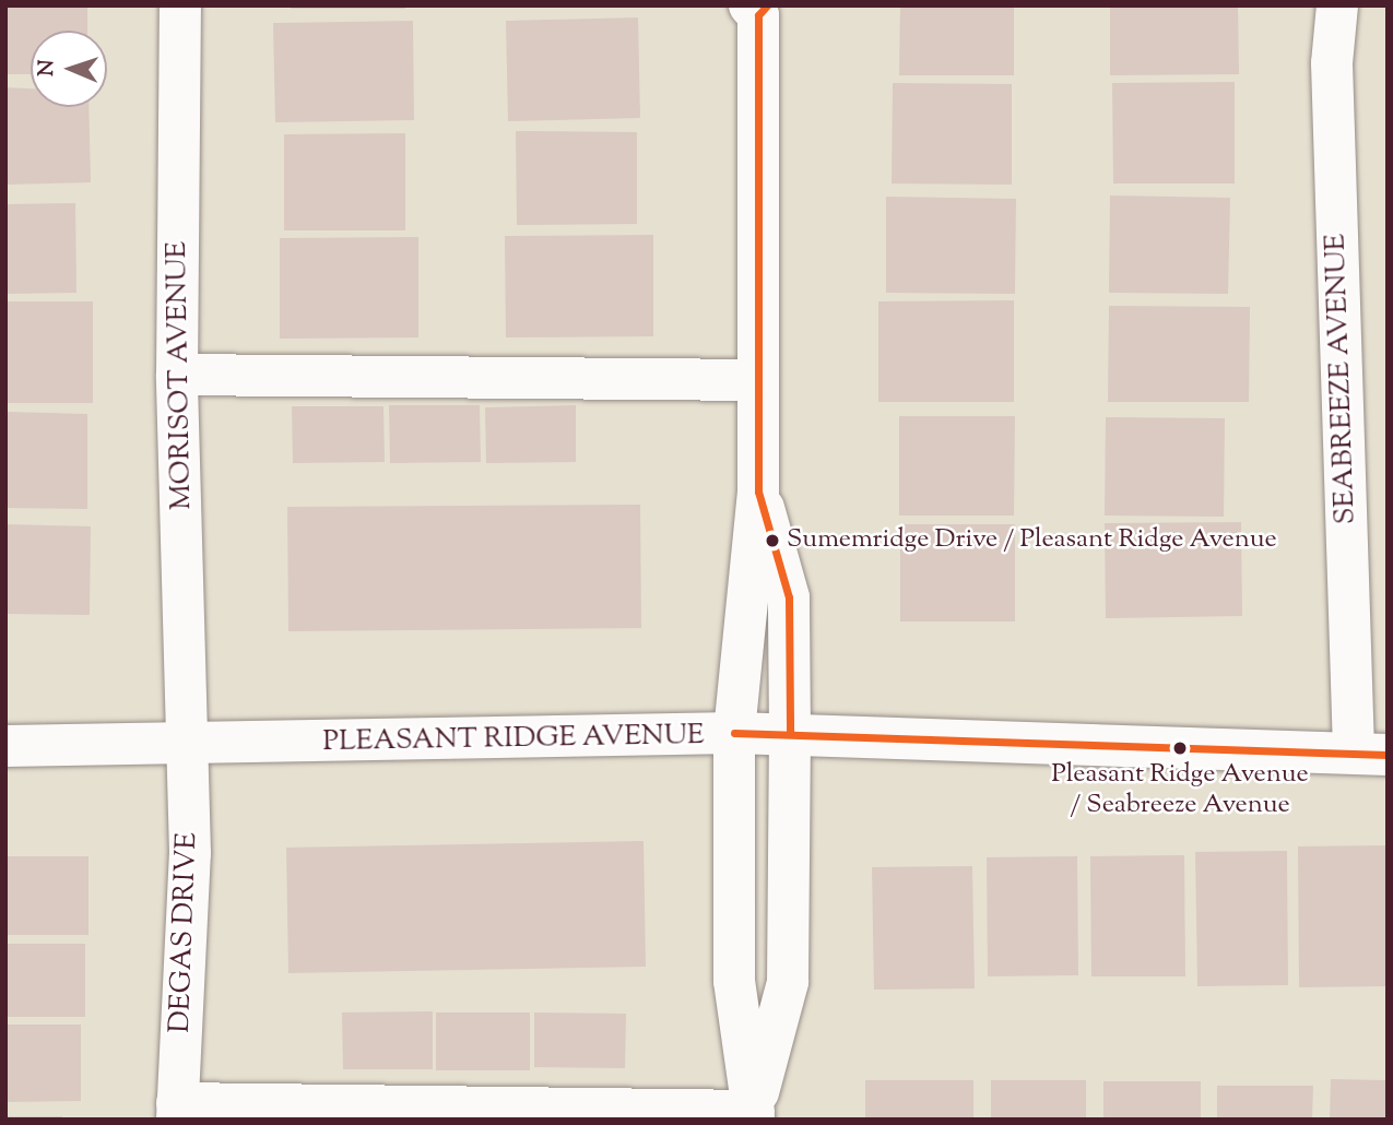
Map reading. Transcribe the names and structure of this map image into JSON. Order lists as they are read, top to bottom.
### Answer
{
  "streets": {
    "street": [
      "MORISOT AVENUE",
      "SEABREEZE AVENUE",
      "PLEASANT RIDGE AVENUE",
      "DEGAS DRIVE"
    ]
  },
  "crossings": [
    ["MORISOT AVENUE", "PLEASANT RIDGE AVENUE"],
    ["MORISOT AVENUE", "DEGAS DRIVE"],
    ["SEABREEZE AVENUE", "PLEASANT RIDGE AVENUE"],
    ["PLEASANT RIDGE AVENUE", "DEGAS DRIVE"]
  ],
  "places": ["Sumemridge Drive / Pleasant Ridge Avenue", "Pleasant Ridge Avenue / Seabreeze Avenue"],
  "north": "left"
}
